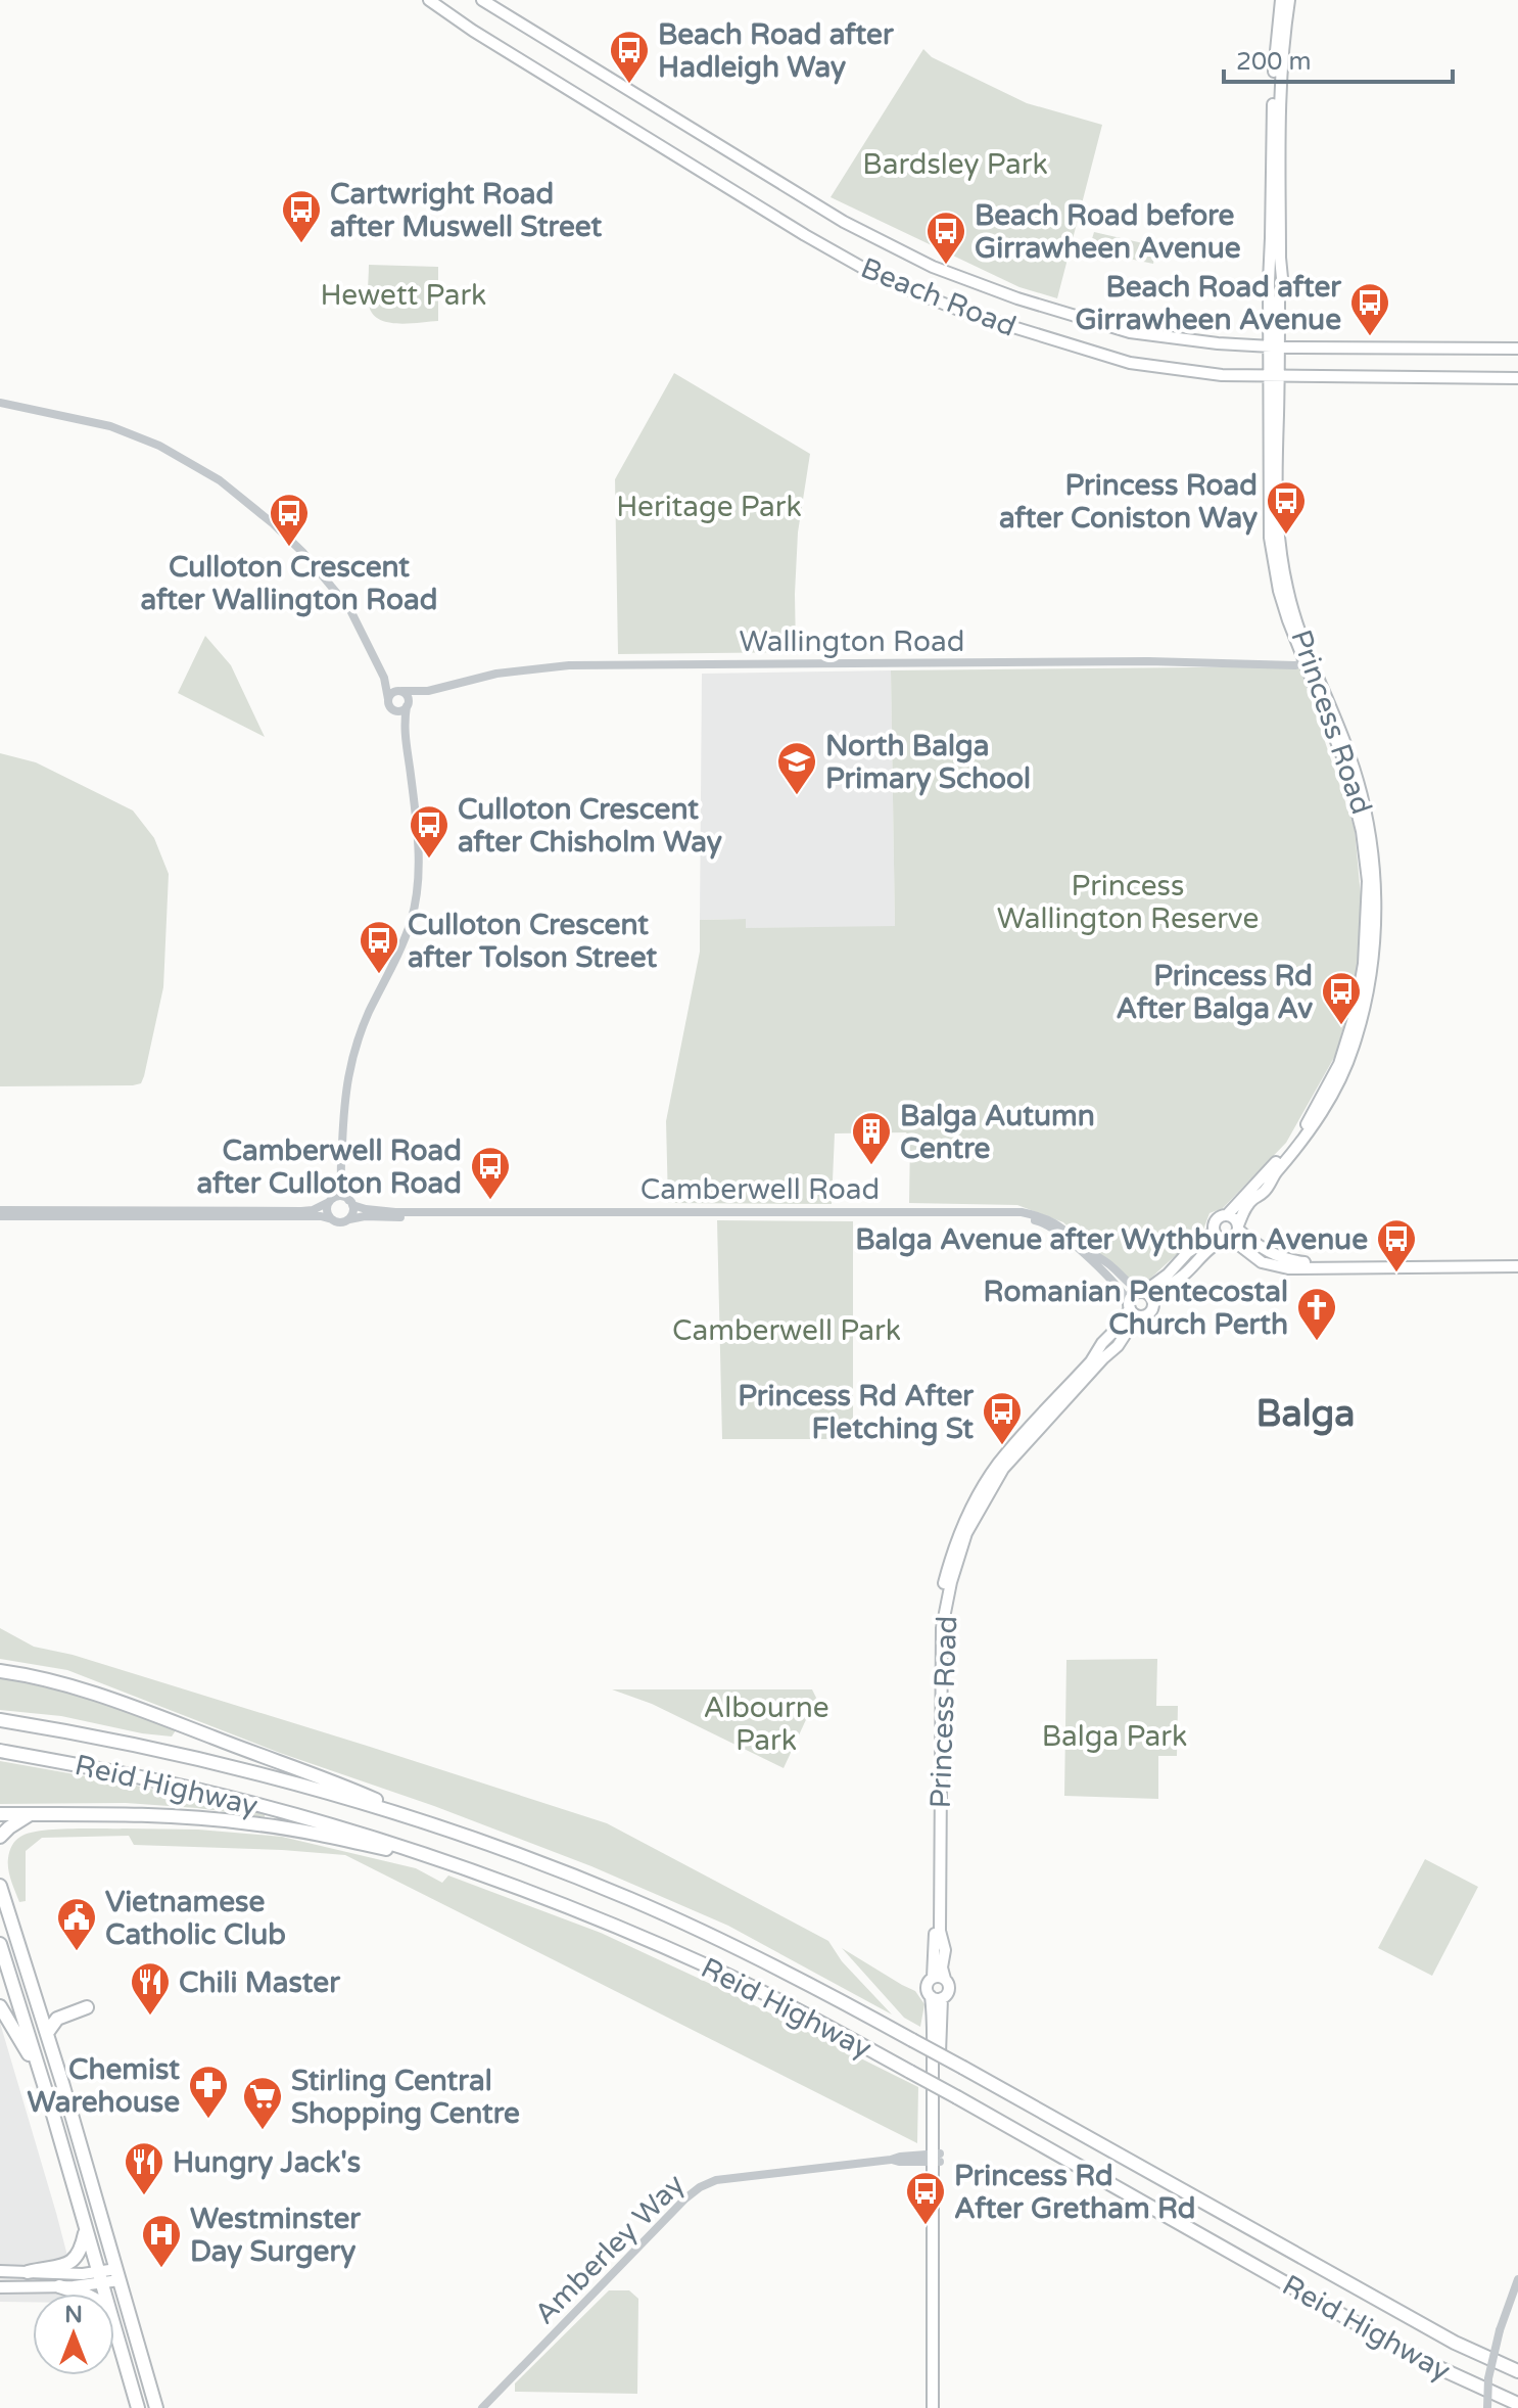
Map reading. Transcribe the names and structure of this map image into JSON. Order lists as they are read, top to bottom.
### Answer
{
  "streets": {
    "highway": ["Reid Highway"],
    "main road": ["Beach Road", "Princess Road"],
    "street": ["Wallington Road", "Camberwell Road", "Amberley Way"]
  },
  "crossings": [
    ["Beach Road", "Princess Road"],
    ["Wallington Road", "Princess Road"],
    ["Princess Road", "Camberwell Road"]
  ],
  "districts": ["Balga"],
  "parks": [
    "Bardsley Park",
    "Hewett Park",
    "Heritage Park",
    "Princess Wallington Reserve",
    "Camberwell Park",
    "Albourne Park",
    "Balga Park"
  ],
  "places": {
    "bus stop": [
      "Beach Road after Hadleigh Way",
      "Cartwright Road after Muswell Street",
      "Beach Road before Girrawheen Avenue",
      "Beach Road after Girrawheen Avenue",
      "Princess Road after Coniston Way",
      "Culloton Crescent after Wallington Road",
      "Culloton Crescent after Chisholm Way",
      "Culloton Crescent after Tolson Street",
      "Princess Rd After Balga Av",
      "Camberwell Road after Culloton Road",
      "Balga Avenue after Wythburn Avenue",
      "Princess Rd After Fletching St",
      "Princess Rd After Gretham Rd"
    ],
    "school or university": ["North Balga Primary School"],
    "building": ["Balga Autumn Centre"],
    "church": ["Romanian Pentecostal Church Perth"],
    "public building": ["Vietnamese Catholic Club"],
    "restaurant": ["Chili Master", "Hungry Jack's"],
    "pharmacy": ["Chemist Warehouse"],
    "supermarket": ["Stirling Central Shopping Centre"],
    "hospital": ["Westminster Day Surgery"]
  },
  "scale_bar": "200 m",
  "north": "top"
}
